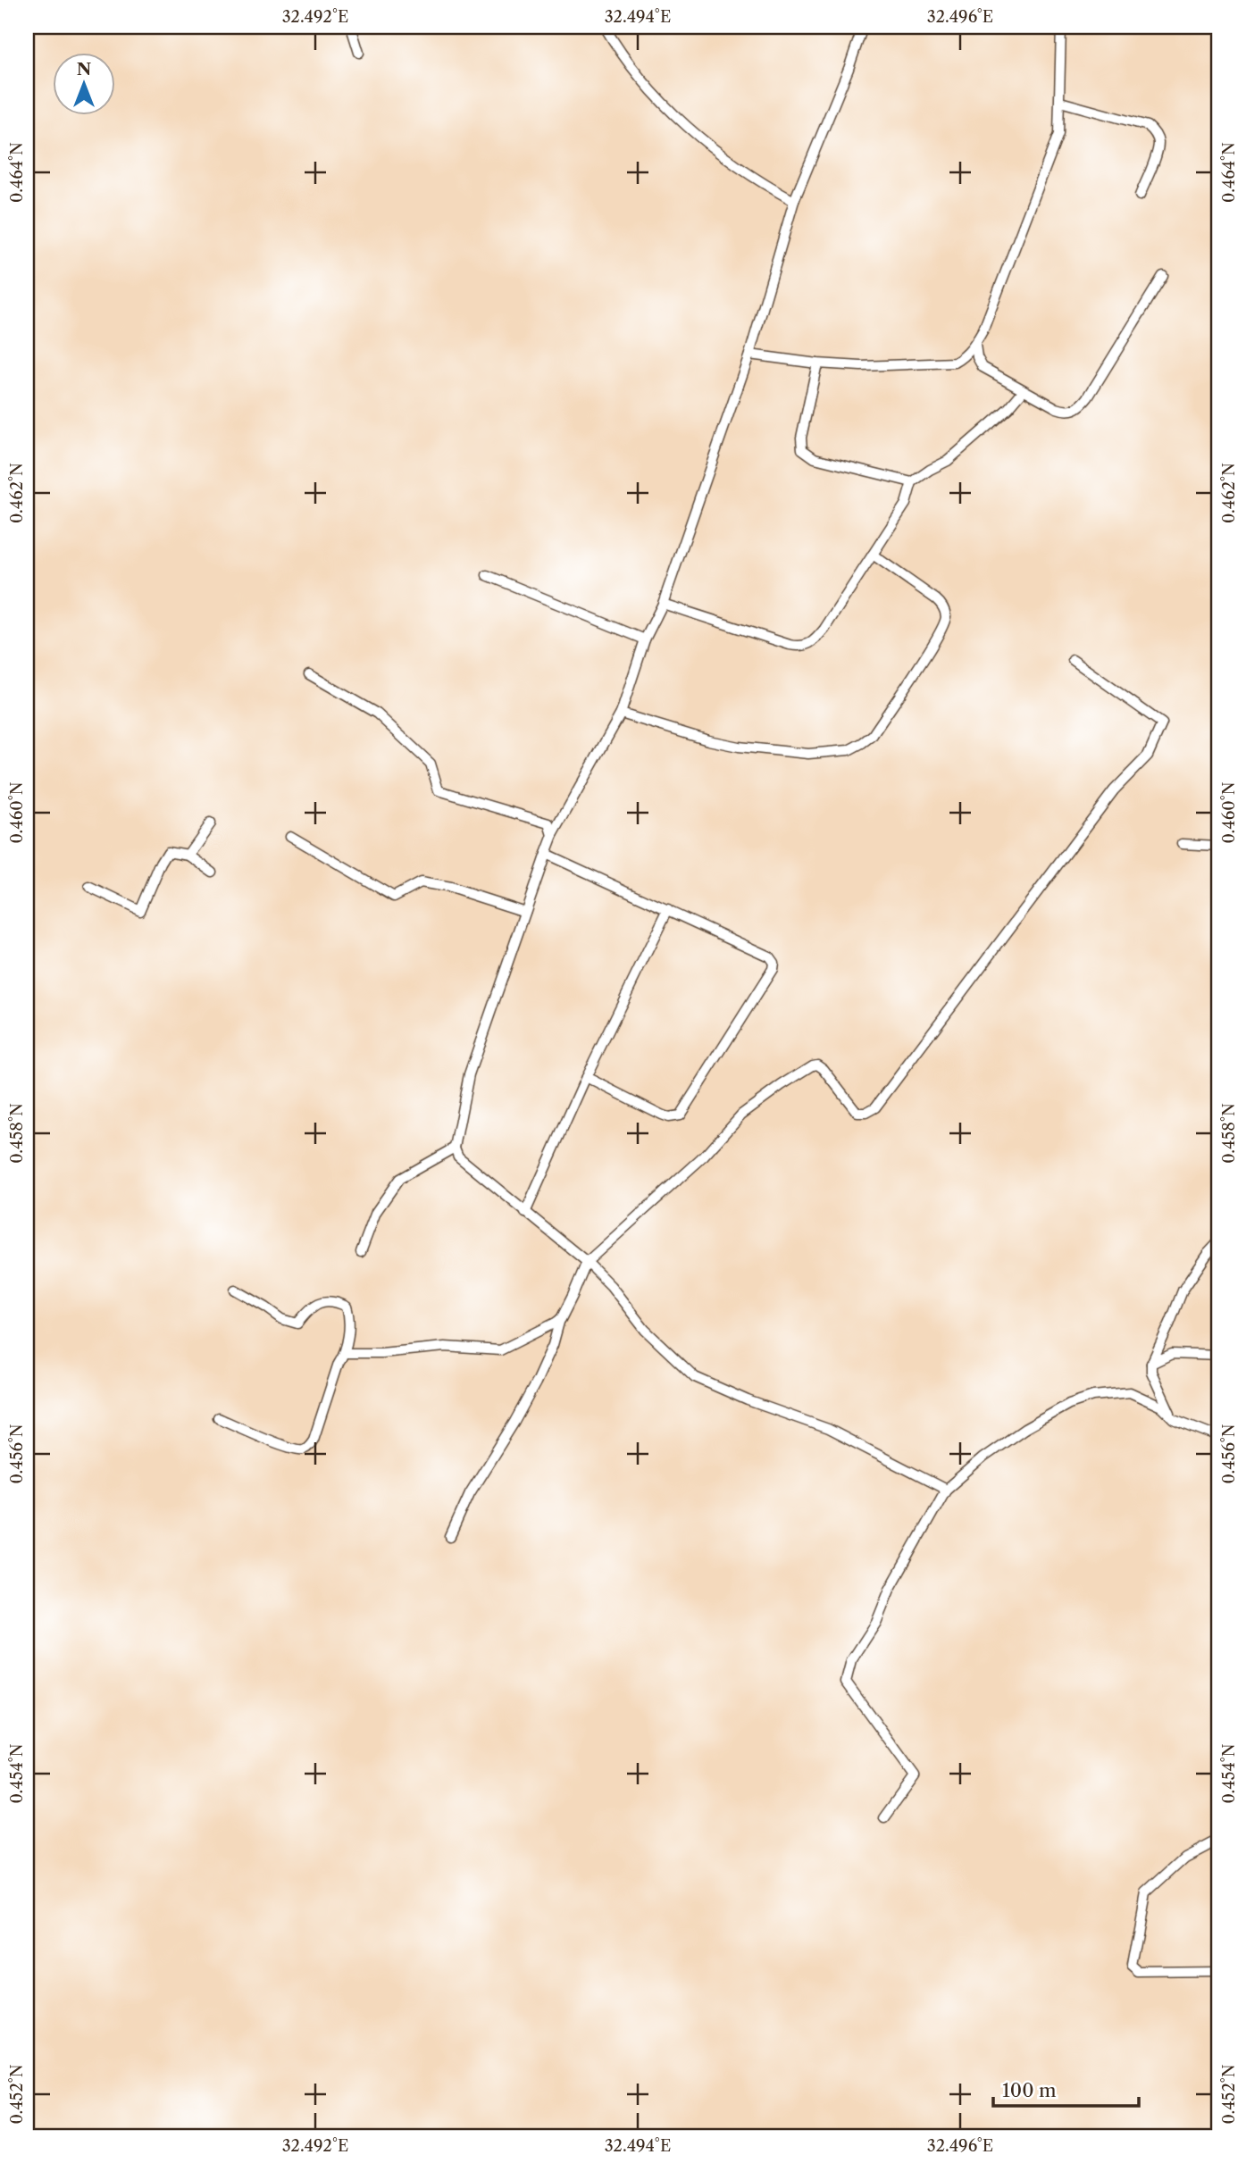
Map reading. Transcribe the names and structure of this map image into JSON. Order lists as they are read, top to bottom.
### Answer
{
  "scale_bar": "100 m",
  "north": "top",
  "coordinates": [
    "32.492°E",
    "32.494°E",
    "32.496°E",
    "0.464°N",
    "0.462°N",
    "0.460°N",
    "0.458°N",
    "0.456°N",
    "0.454°N",
    "0.452°N"
  ]
}
